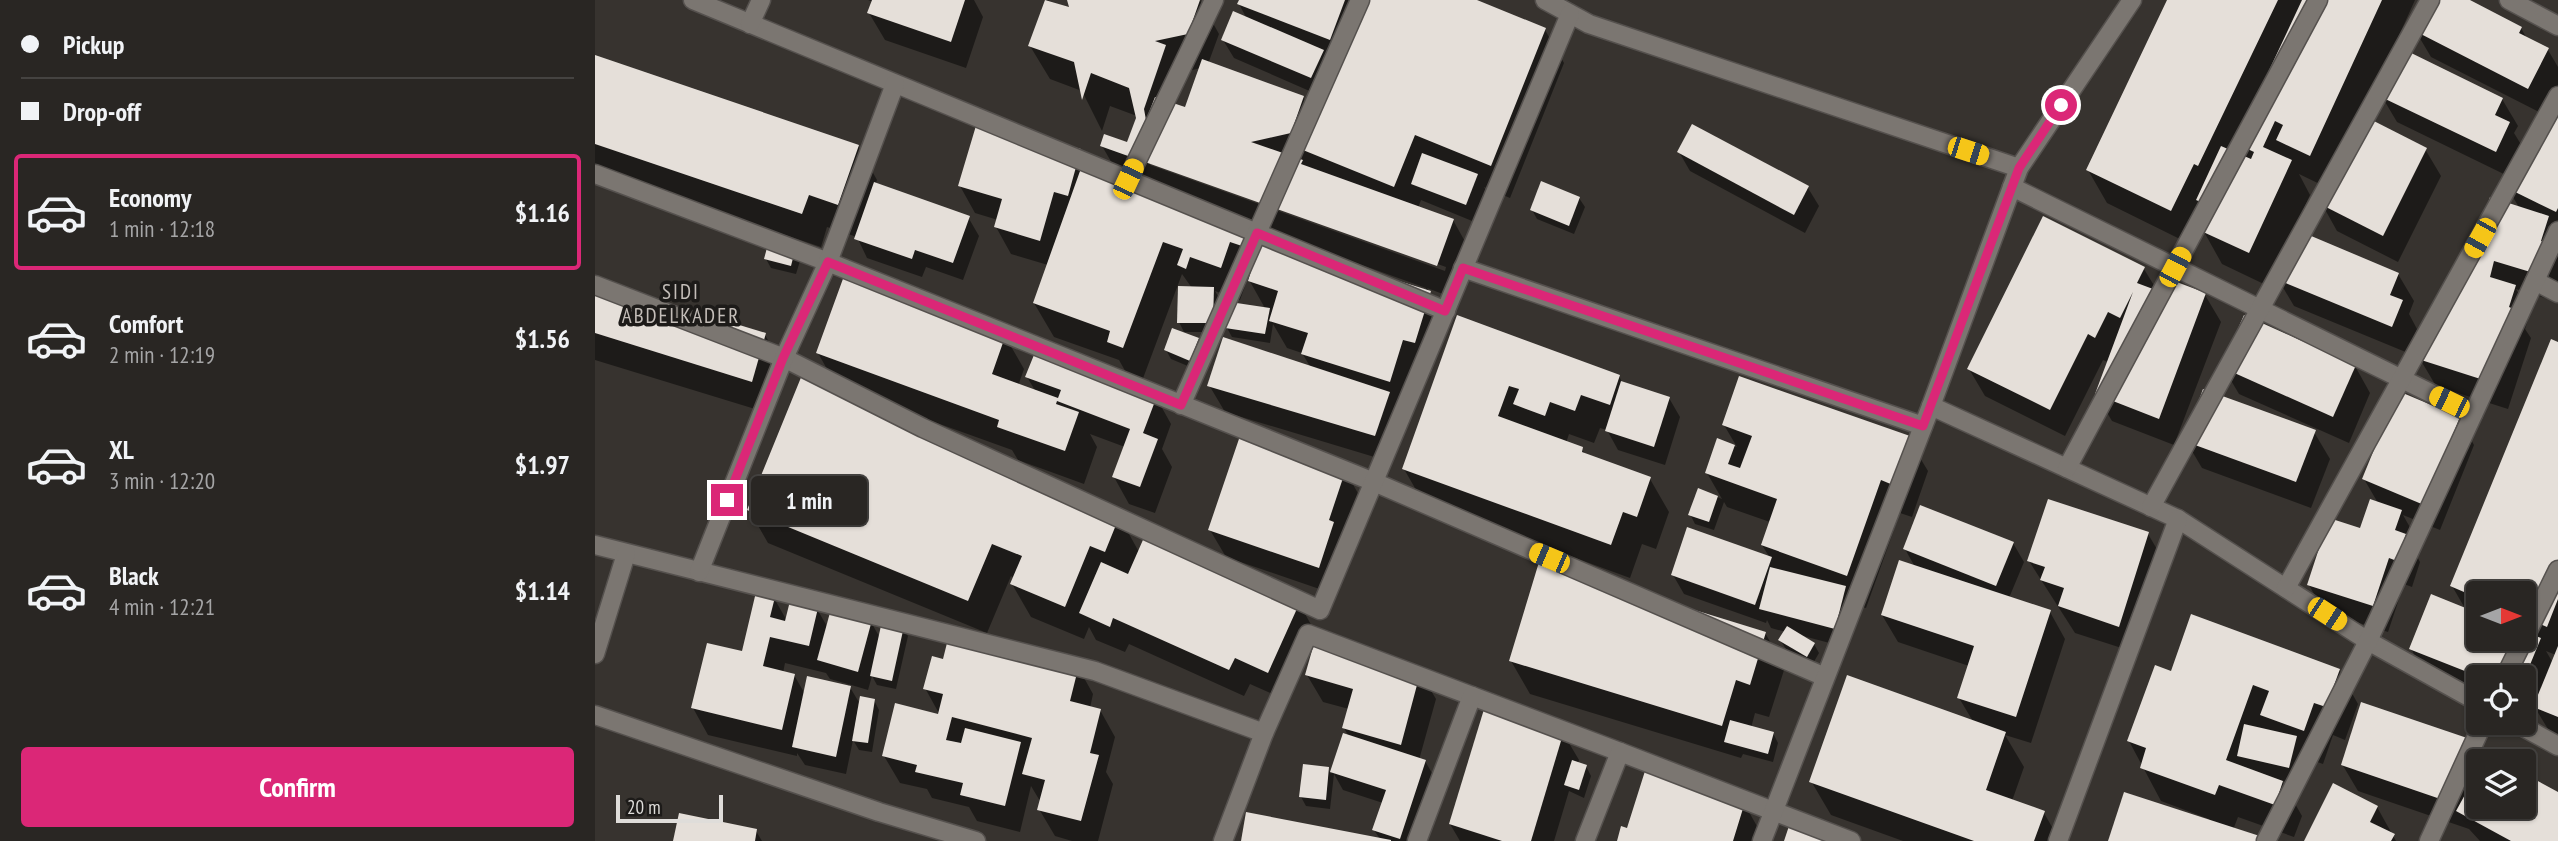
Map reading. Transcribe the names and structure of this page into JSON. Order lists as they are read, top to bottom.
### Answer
{
  "districts": ["SIDI ABDELKADER"],
  "scale_bar": "20 m",
  "north": "right",
  "page": {
    "banner": ["Pickup", "Drop-off"],
    "list": [
      {
        "name": "Economy",
        "note": "1 min · 12:18",
        "value": "$1.16"
      },
      {
        "name": "Comfort",
        "note": "2 min · 12:19",
        "value": "$1.56"
      },
      {
        "name": "XL",
        "note": "3 min · 12:20",
        "value": "$1.97"
      },
      {
        "name": "Black",
        "note": "4 min · 12:21",
        "value": "$1.14"
      }
    ],
    "bubble": "1 min",
    "buttons": "Confirm",
    "scale": "20 m"
  }
}
